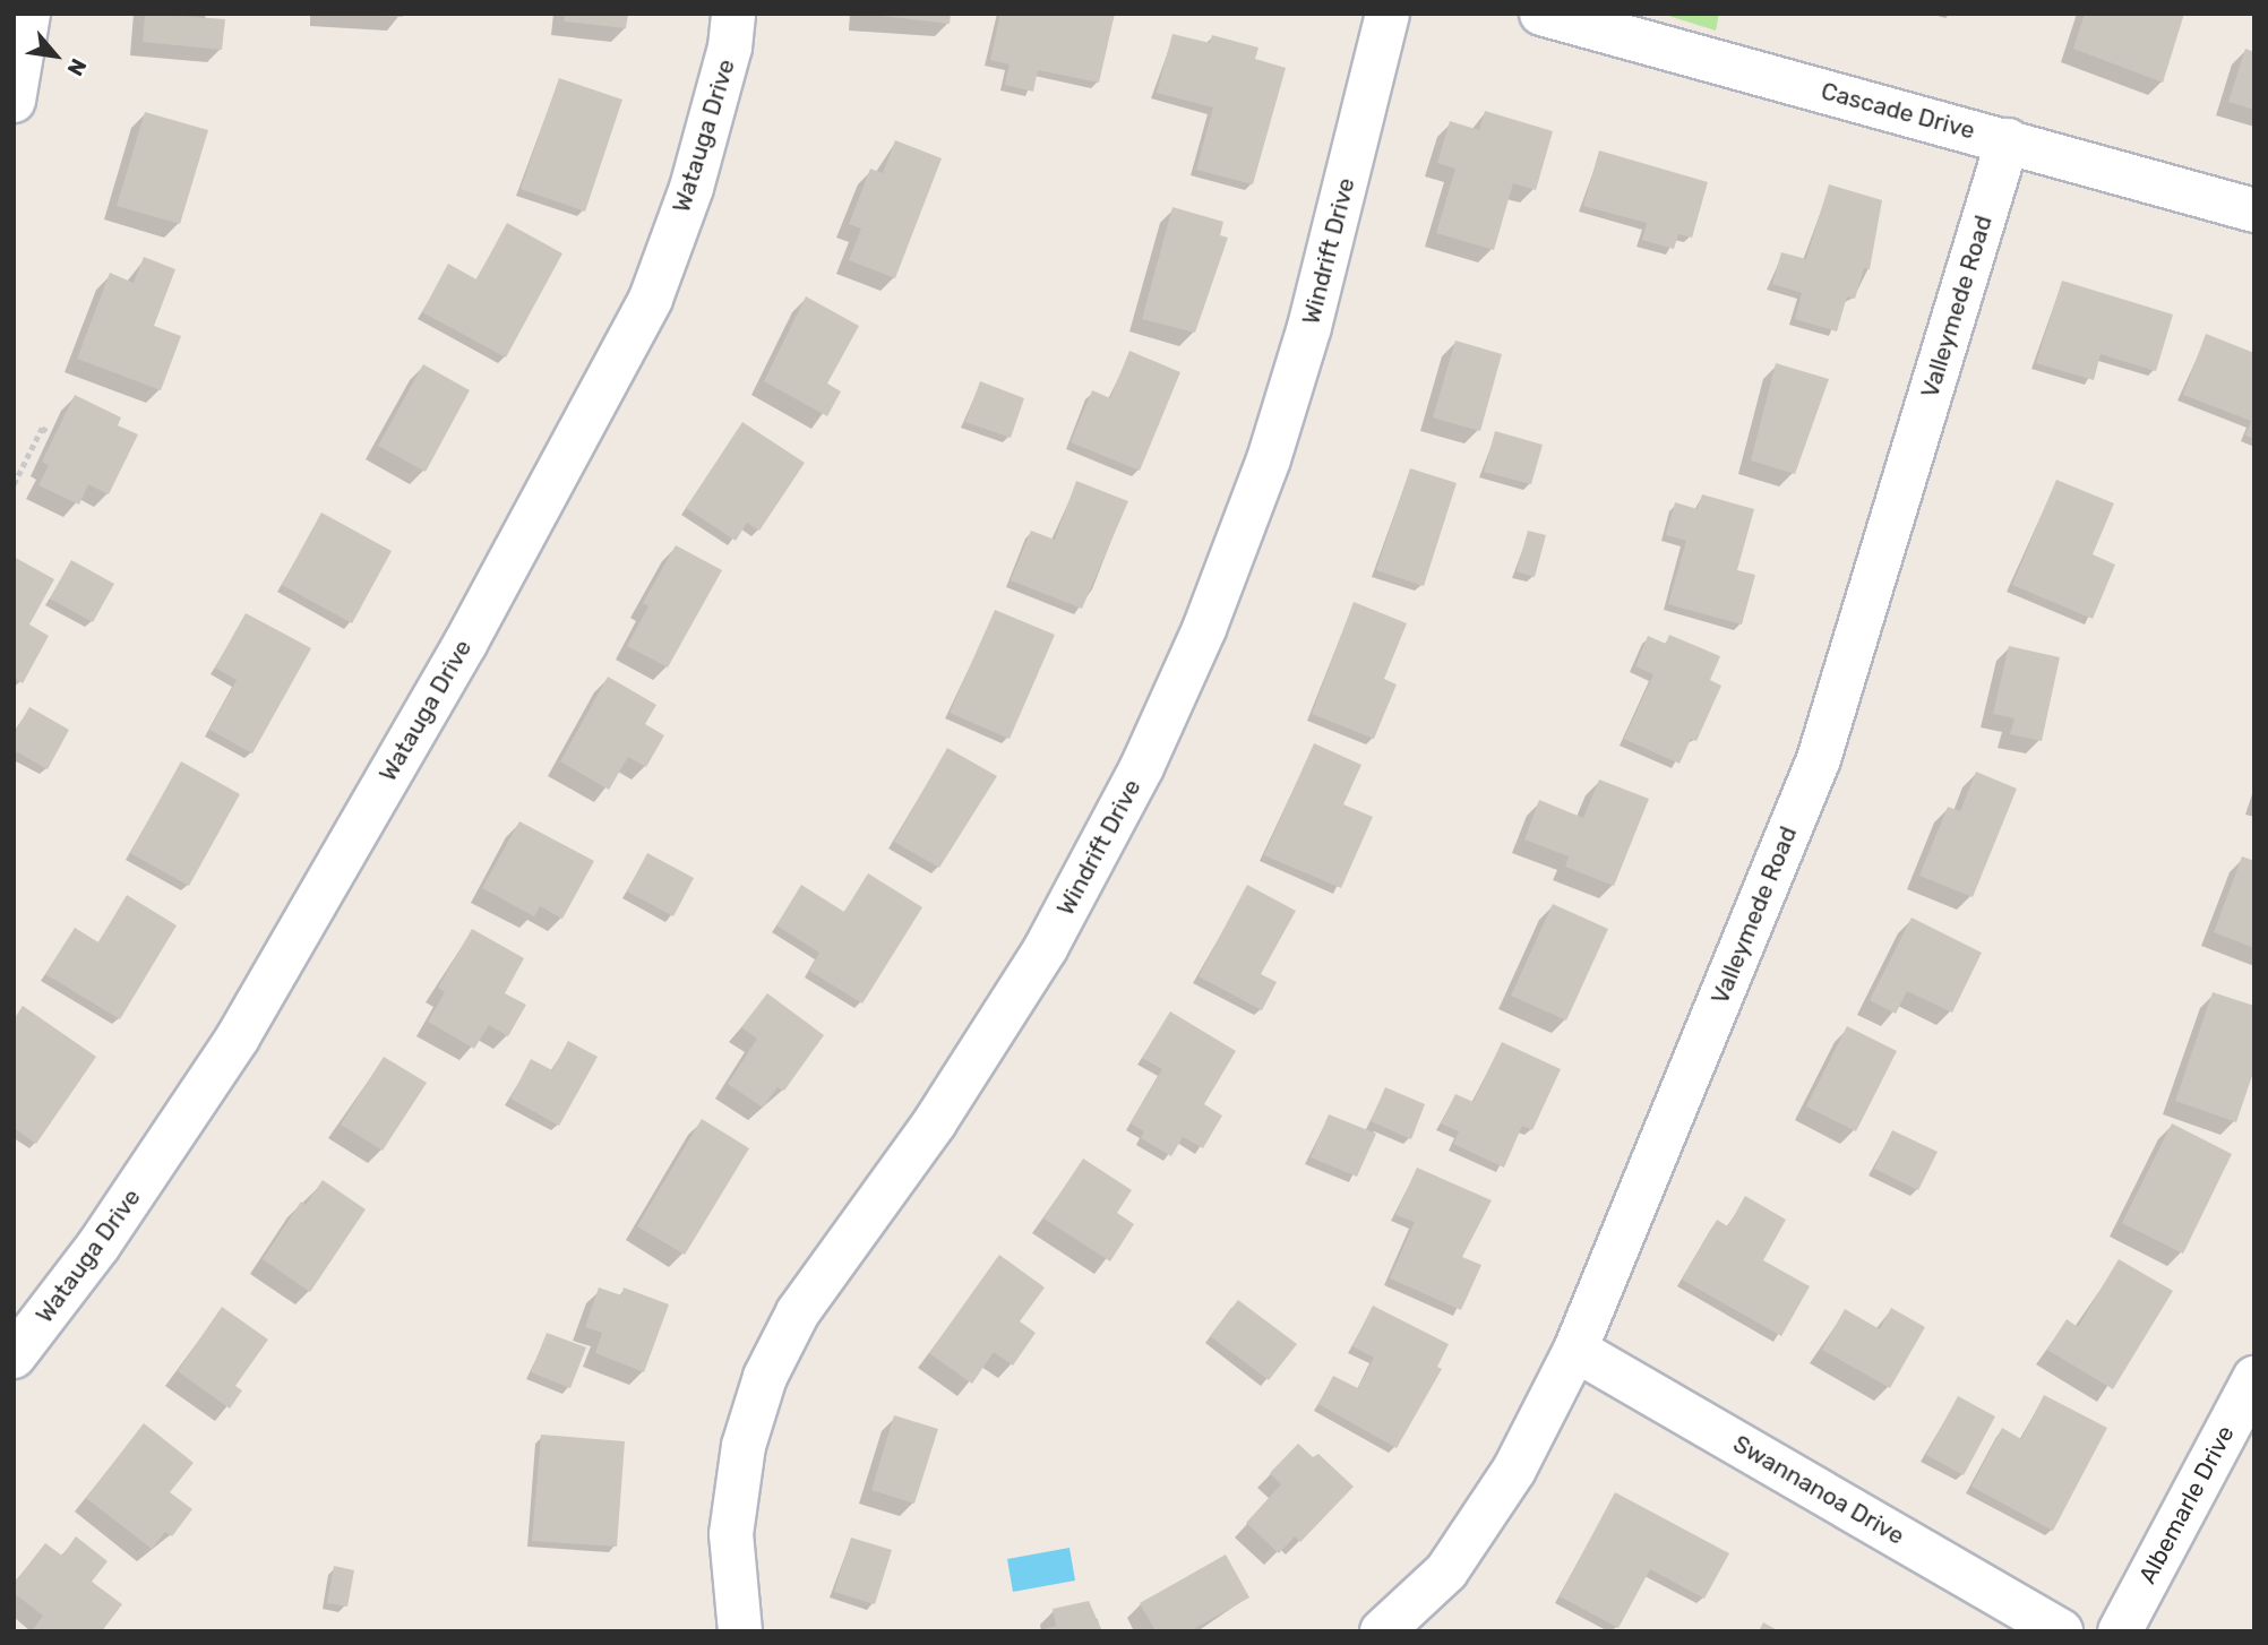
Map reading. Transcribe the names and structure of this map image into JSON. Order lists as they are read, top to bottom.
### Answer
{
  "streets": {
    "street": [
      "Cascade Drive",
      "Watauga Drive",
      "Windrift Drive",
      "Valleymede Road",
      "Swannanoa Drive",
      "Albemarle Drive"
    ]
  },
  "crossings": [
    ["Cascade Drive", "Valleymede Road"],
    ["Valleymede Road", "Swannanoa Drive"]
  ],
  "north": "bottom right"
}
